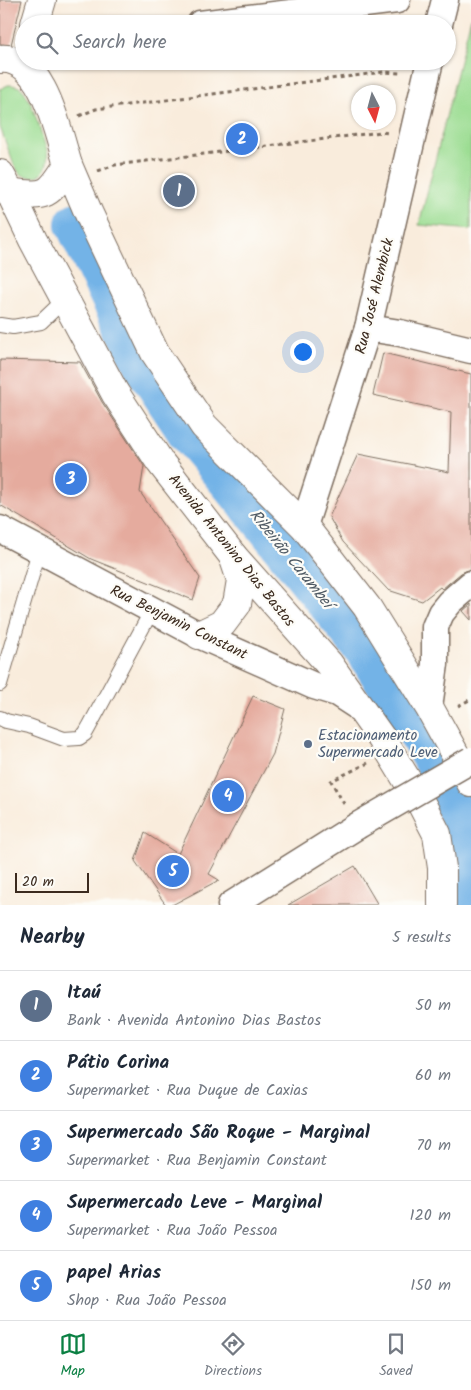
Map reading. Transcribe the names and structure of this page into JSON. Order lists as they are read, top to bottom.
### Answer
{
  "streets": {
    "main road": ["Avenida Antonino Dias Bastos"],
    "street": ["Rua José Alembick", "Rua Benjamin Constant"]
  },
  "crossings": [
    ["Avenida Antonino Dias Bastos", "Rua Benjamin Constant"]
  ],
  "water": ["Ribeirão Carambeí"],
  "places": ["Estacionamento Supermercado Leve"],
  "scale_bar": "20 m",
  "north": "bottom",
  "page": {
    "search": "Search here",
    "pins": [
      "2",
      "1",
      "3",
      "4",
      "5"
    ],
    "scale": "20 m",
    "heading": ["Nearby", "5 results"],
    "list": [
      {
        "mark": "1",
        "name": "Itaú",
        "note": "Bank · Avenida Antonino Dias Bastos",
        "value": "50 m"
      },
      {
        "mark": "2",
        "name": "Pátio Corina",
        "note": "Supermarket · Rua Duque de Caxias",
        "value": "60 m"
      },
      {
        "mark": "3",
        "name": "Supermercado São Roque - Marginal",
        "note": "Supermarket · Rua Benjamin Constant",
        "value": "70 m"
      },
      {
        "mark": "4",
        "name": "Supermercado Leve - Marginal",
        "note": "Supermarket · Rua João Pessoa",
        "value": "120 m"
      },
      {
        "mark": "5",
        "name": "papel Arias",
        "note": "Shop · Rua João Pessoa",
        "value": "150 m"
      }
    ],
    "nav": ["Map", "Directions", "Saved"]
  }
}
